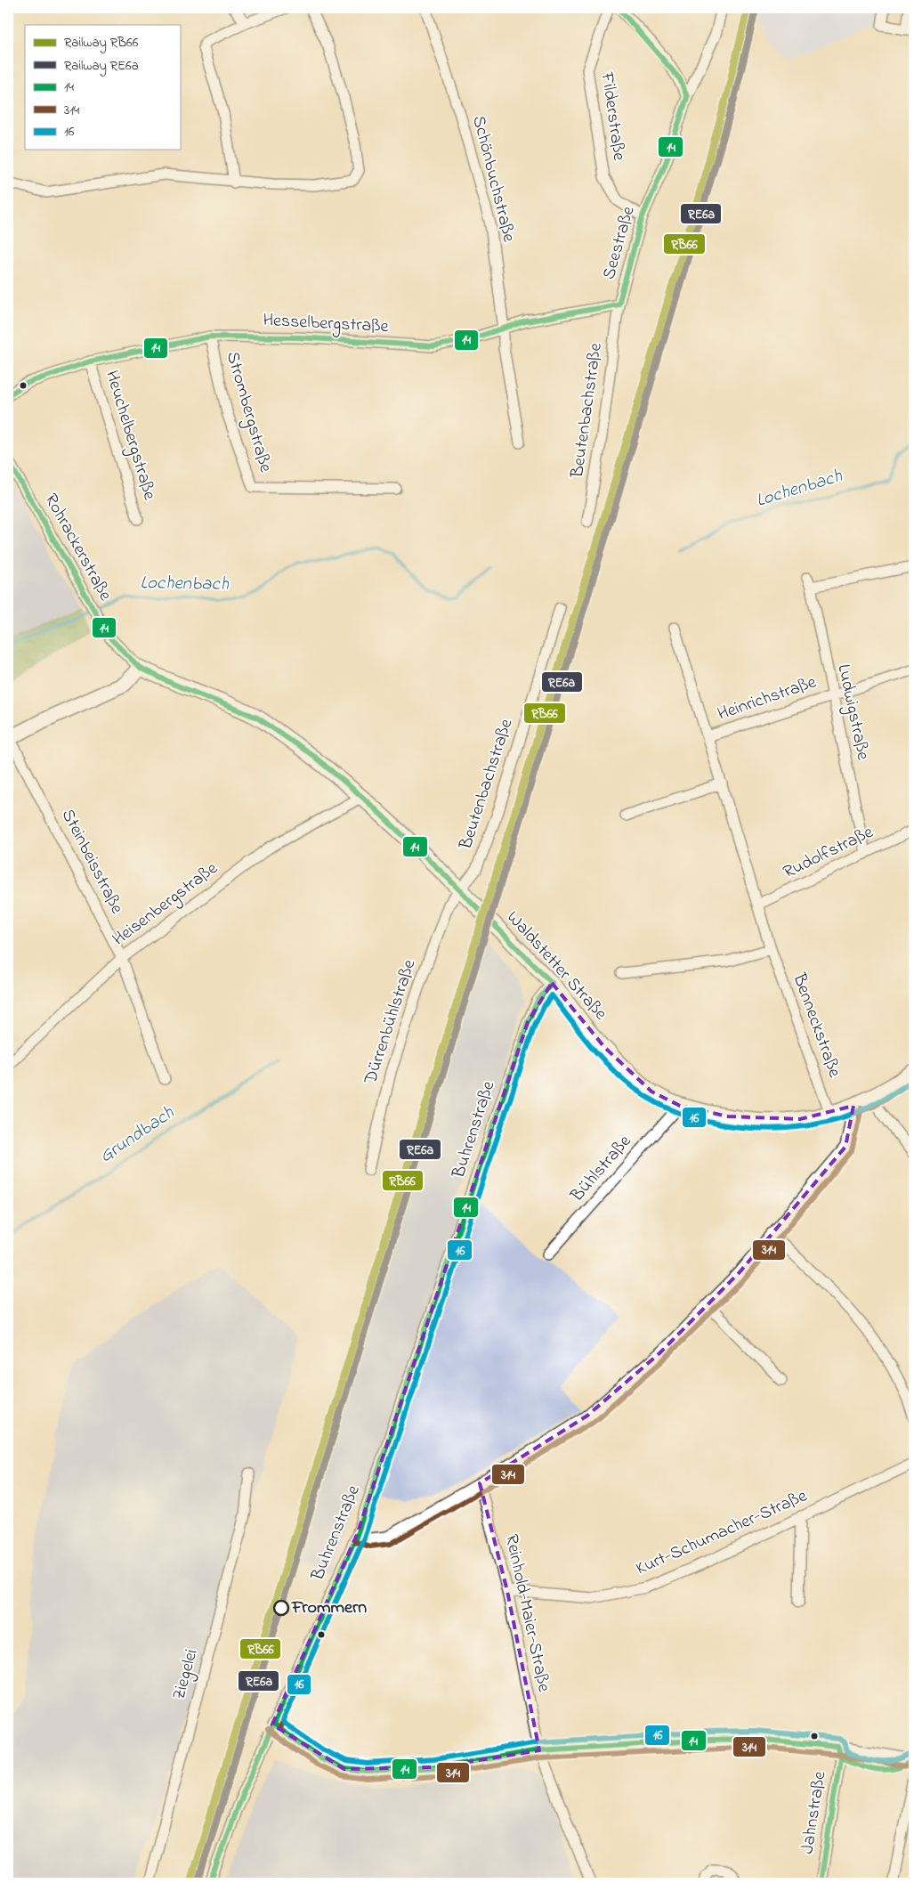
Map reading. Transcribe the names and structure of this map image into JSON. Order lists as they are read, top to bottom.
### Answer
{
  "streets": {
    "street": [
      "Filderstraße",
      "Schönbuchstraße",
      "Seestraße",
      "Hesselbergstraße",
      "Beutenbachstraße",
      "Strombergstraße",
      "Heuchelbergstraße",
      "Rohrackerstraße",
      "Heinrichstraße",
      "Ludwigstraße",
      "Rudolfstraße",
      "Steinbeisstraße",
      "Heisenbergstraße",
      "Waldstetter Straße",
      "Dürrenbühlstraße",
      "Benneckstraße",
      "Buhrenstraße",
      "Bühlstraße",
      "Kurt-Schumacher-Straße",
      "Reinhold-Maier-Straße",
      "Ziegelei",
      "Jahnstraße"
    ]
  },
  "crossings": [
    ["Filderstraße", "Seestraße"],
    ["Schönbuchstraße", "Hesselbergstraße"],
    ["Seestraße", "Hesselbergstraße"],
    ["Seestraße", "Beutenbachstraße"],
    ["Hesselbergstraße", "Beutenbachstraße"],
    ["Hesselbergstraße", "Strombergstraße"],
    ["Hesselbergstraße", "Heuchelbergstraße"],
    ["Beutenbachstraße", "Waldstetter Straße"],
    ["Beutenbachstraße", "Dürrenbühlstraße"],
    ["Rohrackerstraße", "Waldstetter Straße"],
    ["Heinrichstraße", "Ludwigstraße"],
    ["Heinrichstraße", "Benneckstraße"],
    ["Ludwigstraße", "Rudolfstraße"],
    ["Rudolfstraße", "Benneckstraße"],
    ["Steinbeisstraße", "Heisenbergstraße"],
    ["Heisenbergstraße", "Waldstetter Straße"],
    ["Waldstetter Straße", "Dürrenbühlstraße"],
    ["Waldstetter Straße", "Benneckstraße"],
    ["Waldstetter Straße", "Buhrenstraße"],
    ["Waldstetter Straße", "Bühlstraße"],
    ["Kurt-Schumacher-Straße", "Reinhold-Maier-Straße"]
  ],
  "water": ["Lochenbach", "Grundbach"],
  "places": ["Frommern"],
  "lines": [
    "rail line RB66",
    "transit line 14",
    "rail line RE6a",
    "transit line 16",
    "transit line 314"
  ],
  "legend": [
    "Railway RB66",
    "Railway RE6a",
    "14",
    "314",
    "16"
  ]
}
